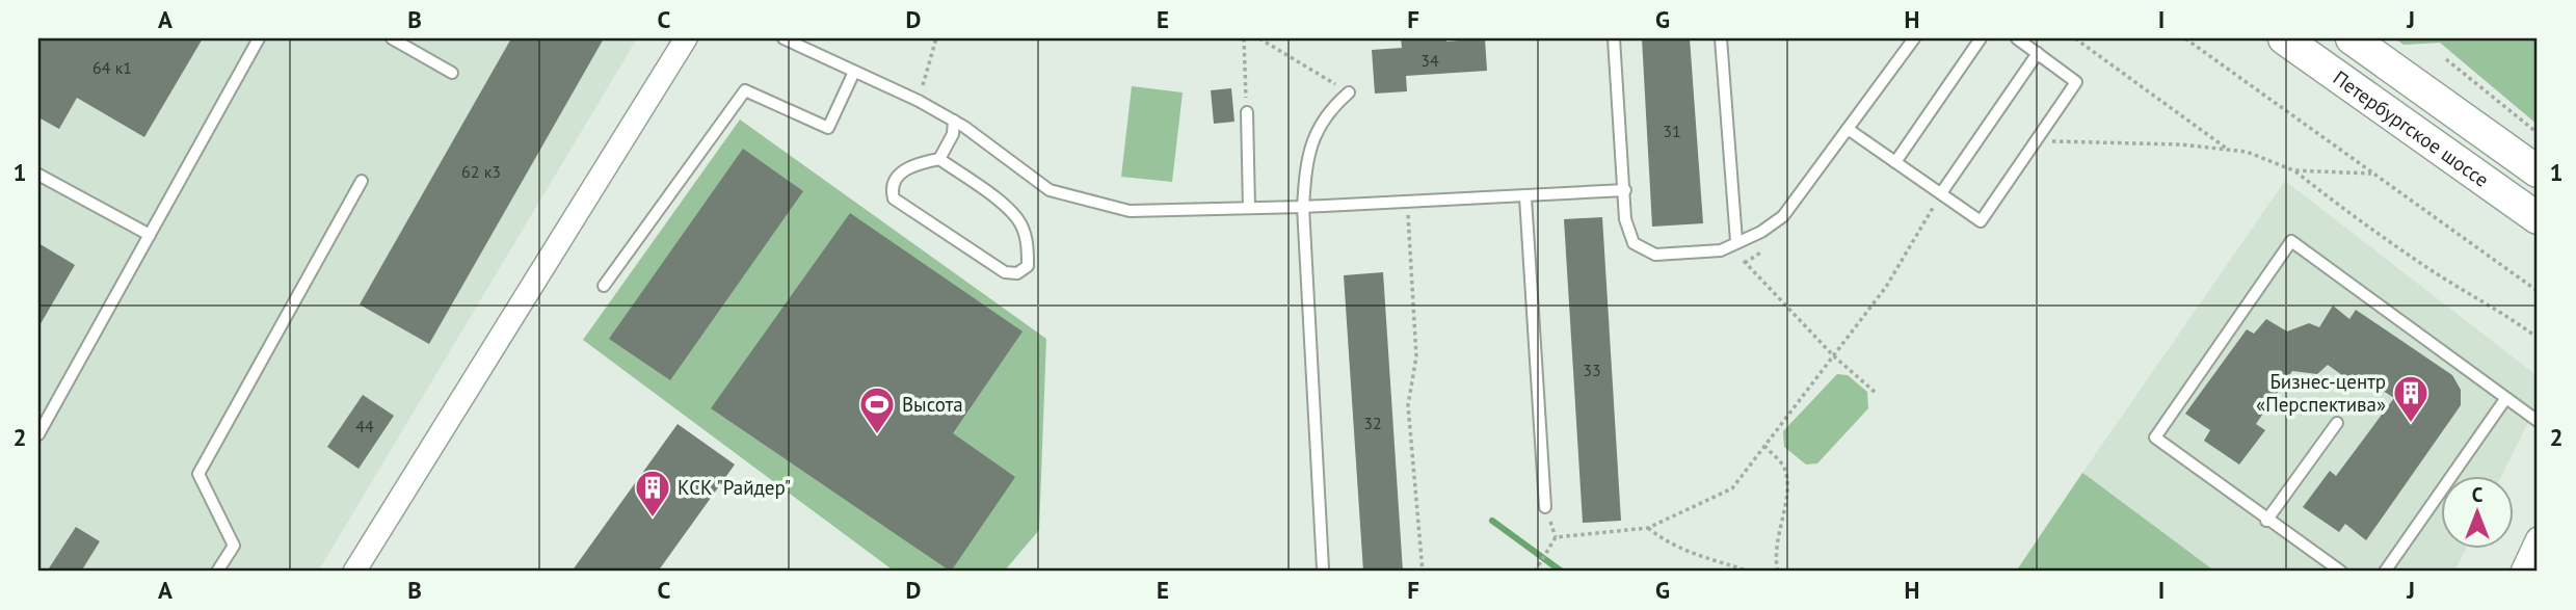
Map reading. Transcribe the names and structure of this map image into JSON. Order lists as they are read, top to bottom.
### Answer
{
  "streets": {
    "main road": ["Петербургское шоссе"]
  },
  "places": {
    "building": ["Бизнес-центр «Перспектива»", "КСК \"Райдер\""],
    "sports": ["Высота"]
  },
  "house_numbers": [
    "34",
    "64 к1",
    "31",
    "62 к3",
    "33",
    "32",
    "44"
  ],
  "north": "top",
  "grid": {
    "columns": [
      "A",
      "B",
      "C",
      "D",
      "E",
      "F",
      "G",
      "H",
      "I",
      "J"
    ],
    "rows": ["1", "2"]
  }
}
